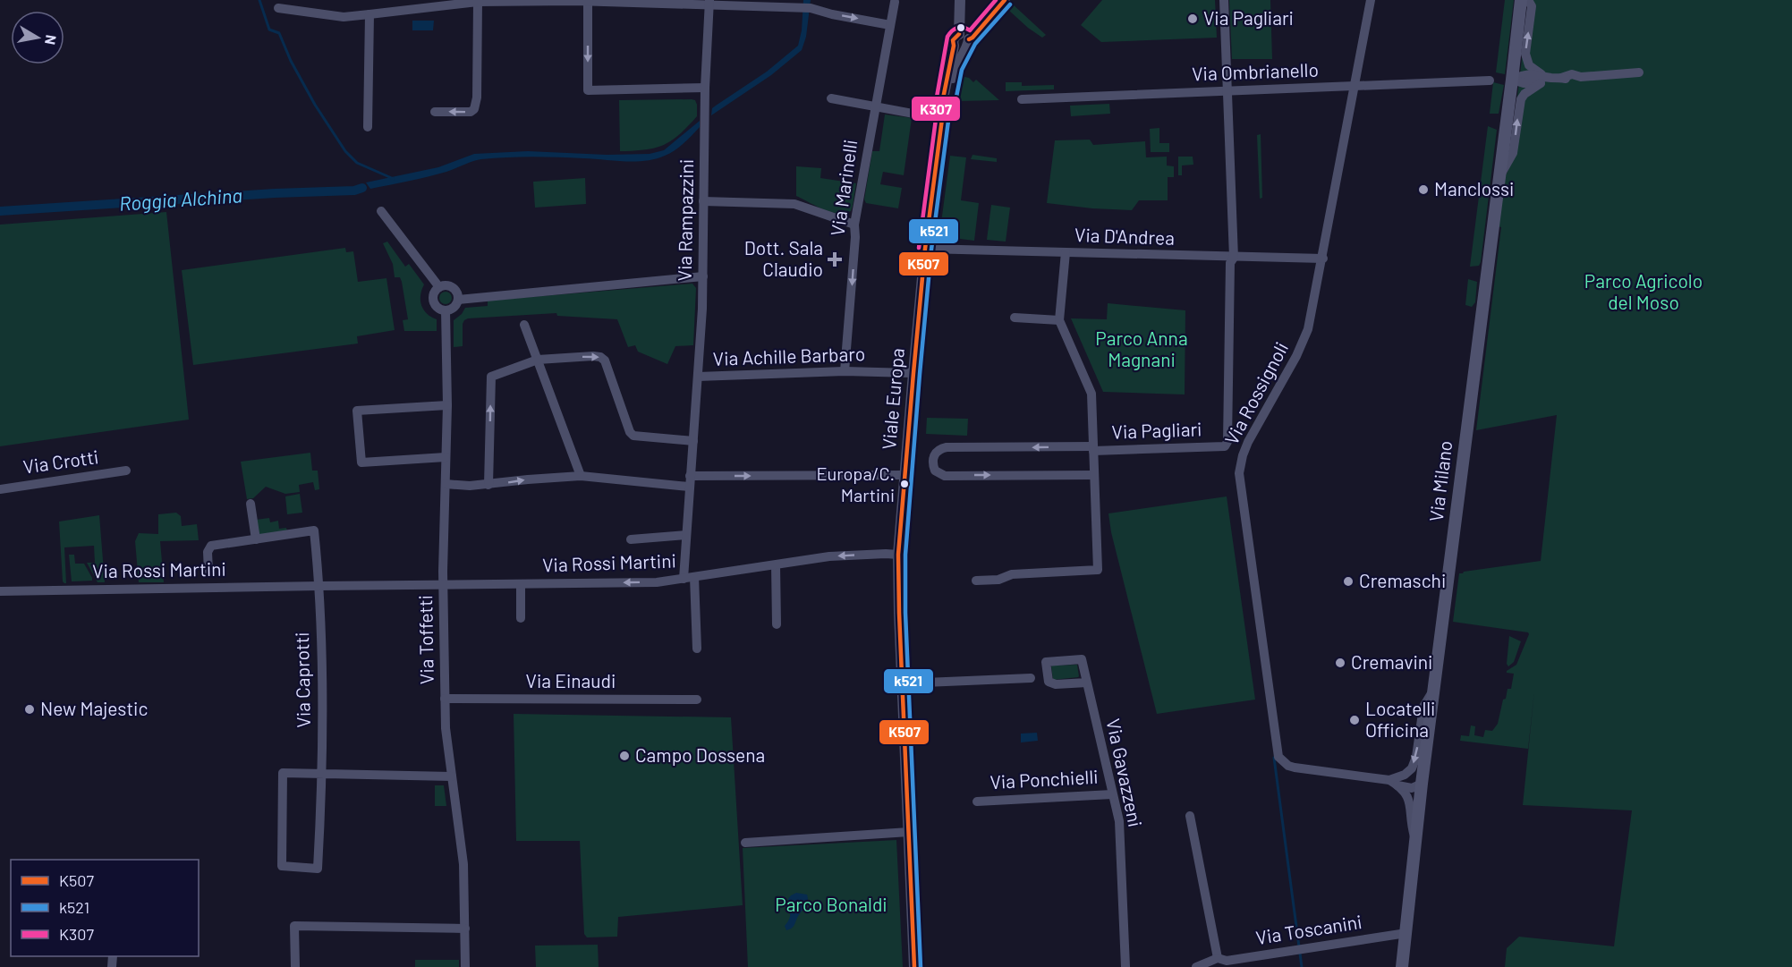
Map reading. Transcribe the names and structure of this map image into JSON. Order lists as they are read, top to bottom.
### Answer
{
  "streets": {
    "main road": ["Via Milano"],
    "street": [
      "Via Ombrianello",
      "Via Marinelli",
      "Via Rampazzini",
      "Via D'Andrea",
      "Via Achille Barbaro",
      "Via Rossignoli",
      "Viale Europa",
      "Via Pagliari",
      "Via Crotti",
      "Via Rossi Martini",
      "Via Toffetti",
      "Via Caprotti",
      "Via Einaudi",
      "Via Gavazzeni",
      "Via Ponchielli",
      "Via Toscanini"
    ]
  },
  "crossings": [
    ["Via Ombrianello", "Via Rossignoli"],
    ["Via Ombrianello", "Via Pagliari"],
    ["Via Marinelli", "Via Achille Barbaro"],
    ["Via Rampazzini", "Via Achille Barbaro"],
    ["Via Rampazzini", "Via Rossi Martini"],
    ["Via D'Andrea", "Via Rossignoli"],
    ["Via D'Andrea", "Viale Europa"],
    ["Via D'Andrea", "Via Pagliari"],
    ["Via Achille Barbaro", "Viale Europa"],
    ["Via Rossignoli", "Via Milano"],
    ["Viale Europa", "Via Rossi Martini"],
    ["Via Milano", "Via Toscanini"],
    ["Via Rossi Martini", "Via Toffetti"],
    ["Via Rossi Martini", "Via Caprotti"],
    ["Via Toffetti", "Via Einaudi"],
    ["Via Gavazzeni", "Via Ponchielli"]
  ],
  "one_way": ["Via Marinelli"],
  "water": ["Roggia Alchina"],
  "parks": ["Parco Agricolo del Moso", "Parco Anna Magnani", "Parco Bonaldi"],
  "places": {
    "other": [
      "Via Pagliari",
      "Manclossi",
      "Europa/C. Martini",
      "Cremaschi",
      "Cremavini",
      "New Majestic",
      "Locatelli Officina",
      "Campo Dossena"
    ],
    "health": ["Dott. Sala Claudio"]
  },
  "lines": ["transit line K507", "transit line K307", "transit line k521"],
  "legend": ["K507", "k521", "K307"],
  "north": "right"
}
